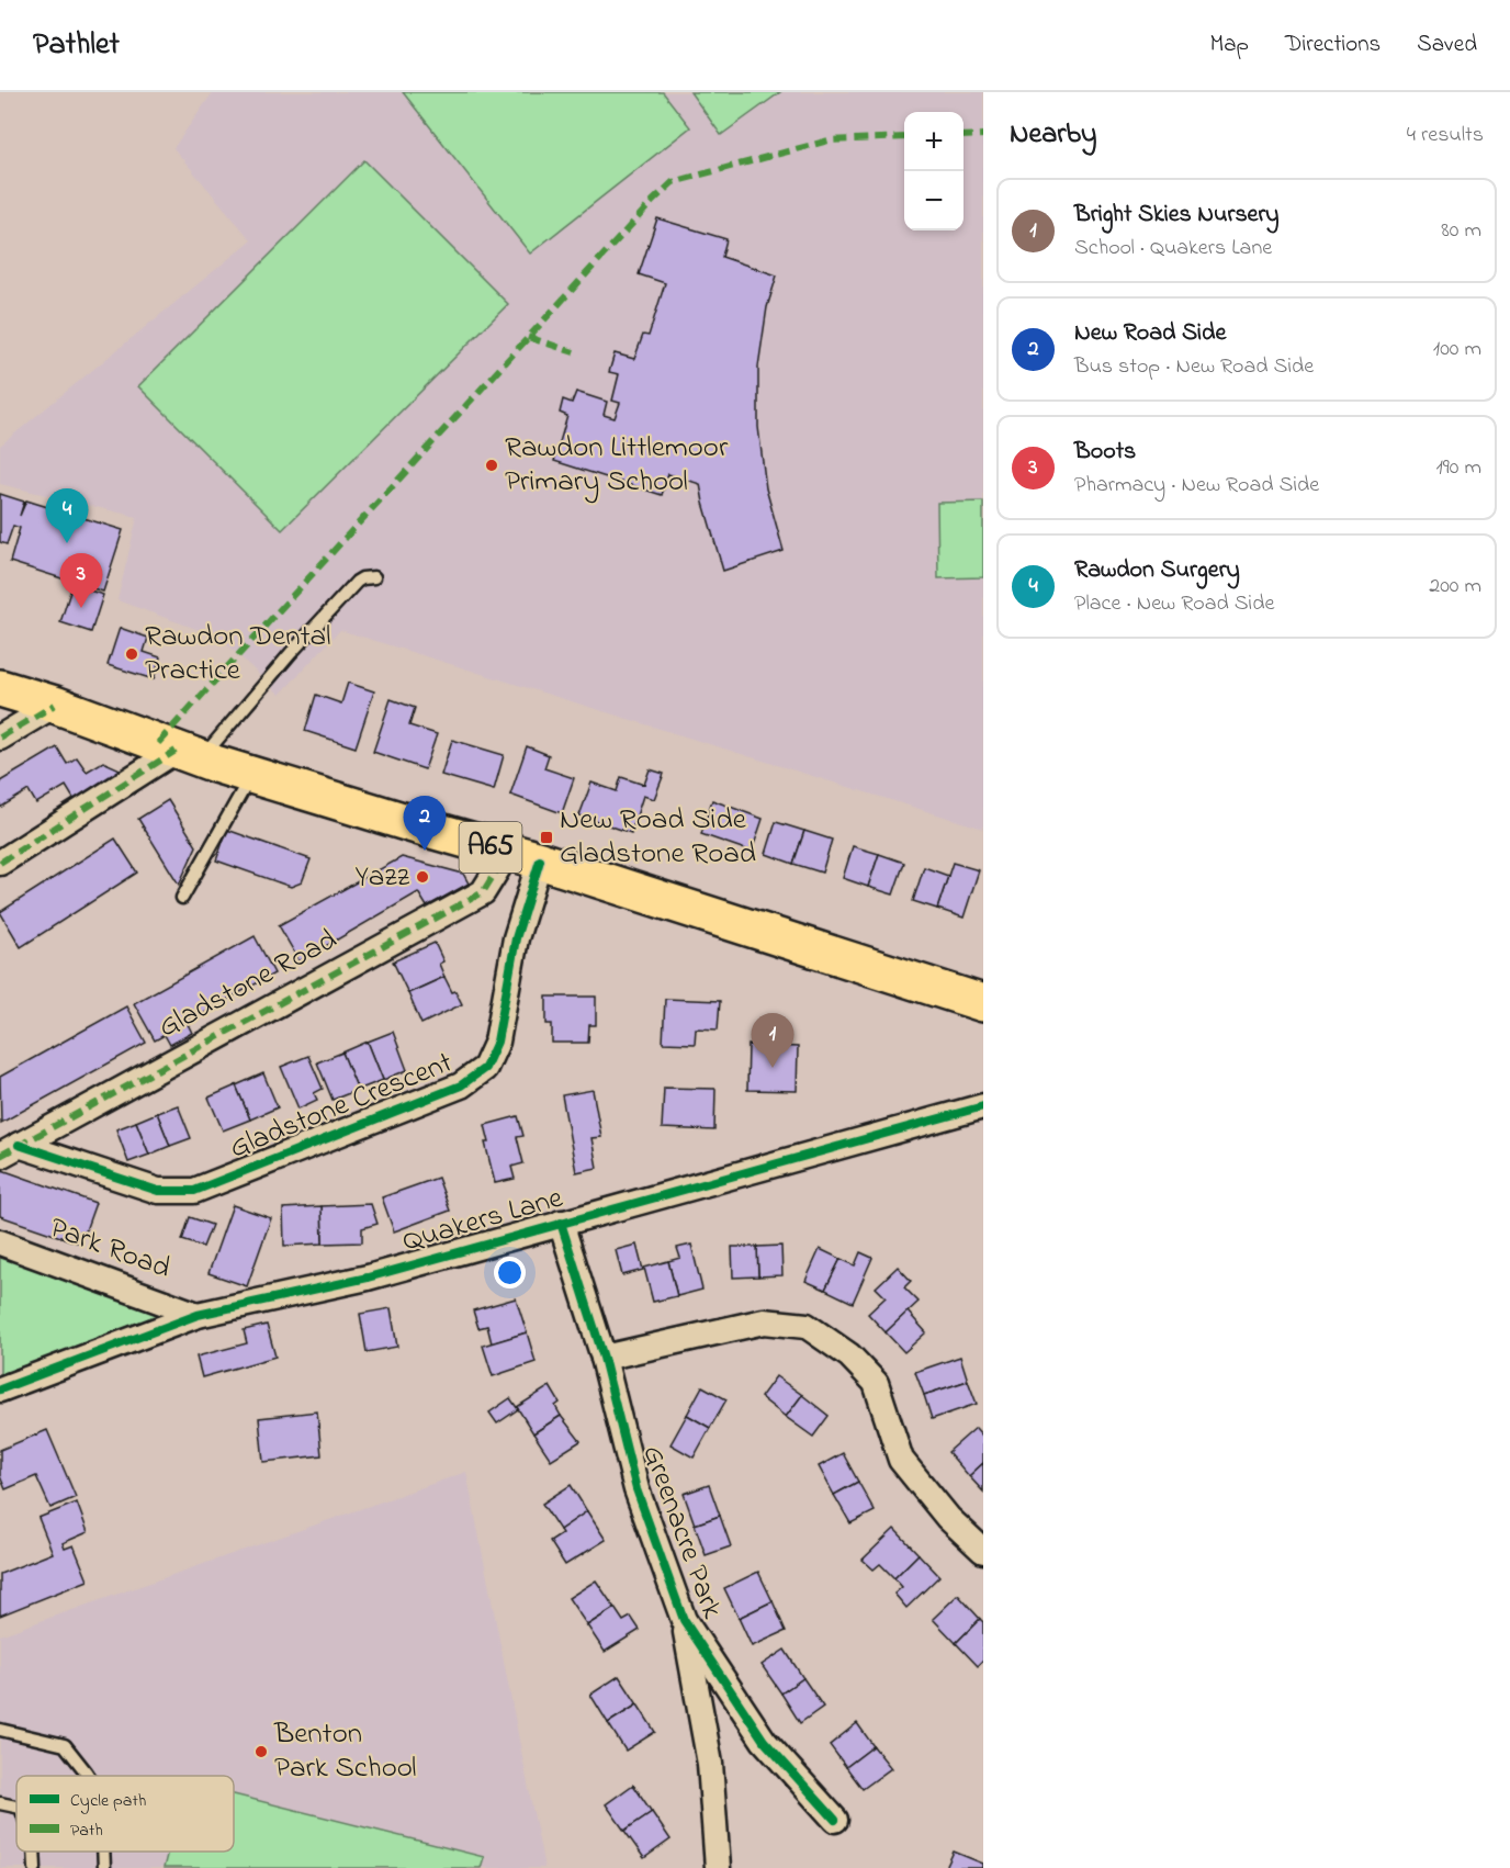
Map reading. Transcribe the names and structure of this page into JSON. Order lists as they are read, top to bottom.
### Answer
{
  "streets": {
    "main road": ["A65"],
    "street": [
      "Gladstone Road",
      "Gladstone Crescent",
      "Quakers Lane",
      "Park Road",
      "Greenacre Park"
    ]
  },
  "crossings": [
    ["A65", "Gladstone Road"],
    ["A65", "Gladstone Crescent"],
    ["Gladstone Road", "Gladstone Crescent"],
    ["Quakers Lane", "Park Road"],
    ["Quakers Lane", "Greenacre Park"]
  ],
  "places": {
    "other": [
      "Rawdon Littlemoor Primary School",
      "Rawdon Dental Practice",
      "Yazz",
      "Benton Park School"
    ],
    "transit": ["New Road Side Gladstone Road"]
  },
  "legend": ["Cycle path", "Path"],
  "page": {
    "header": "Pathlet",
    "nav": ["Map", "Directions", "Saved"],
    "heading": ["Nearby", "4 results"],
    "map_buttons": ["+", "−"],
    "list": [
      {
        "mark": "1",
        "name": "Bright Skies Nursery",
        "note": "School · Quakers Lane",
        "value": "80 m"
      },
      {
        "mark": "2",
        "name": "New Road Side",
        "note": "Bus stop · New Road Side",
        "value": "100 m"
      },
      {
        "mark": "3",
        "name": "Boots",
        "note": "Pharmacy · New Road Side",
        "value": "190 m"
      },
      {
        "mark": "4",
        "name": "Rawdon Surgery",
        "note": "Place · New Road Side",
        "value": "200 m"
      }
    ],
    "pins": [
      "4",
      "3",
      "2",
      "1"
    ]
  }
}
